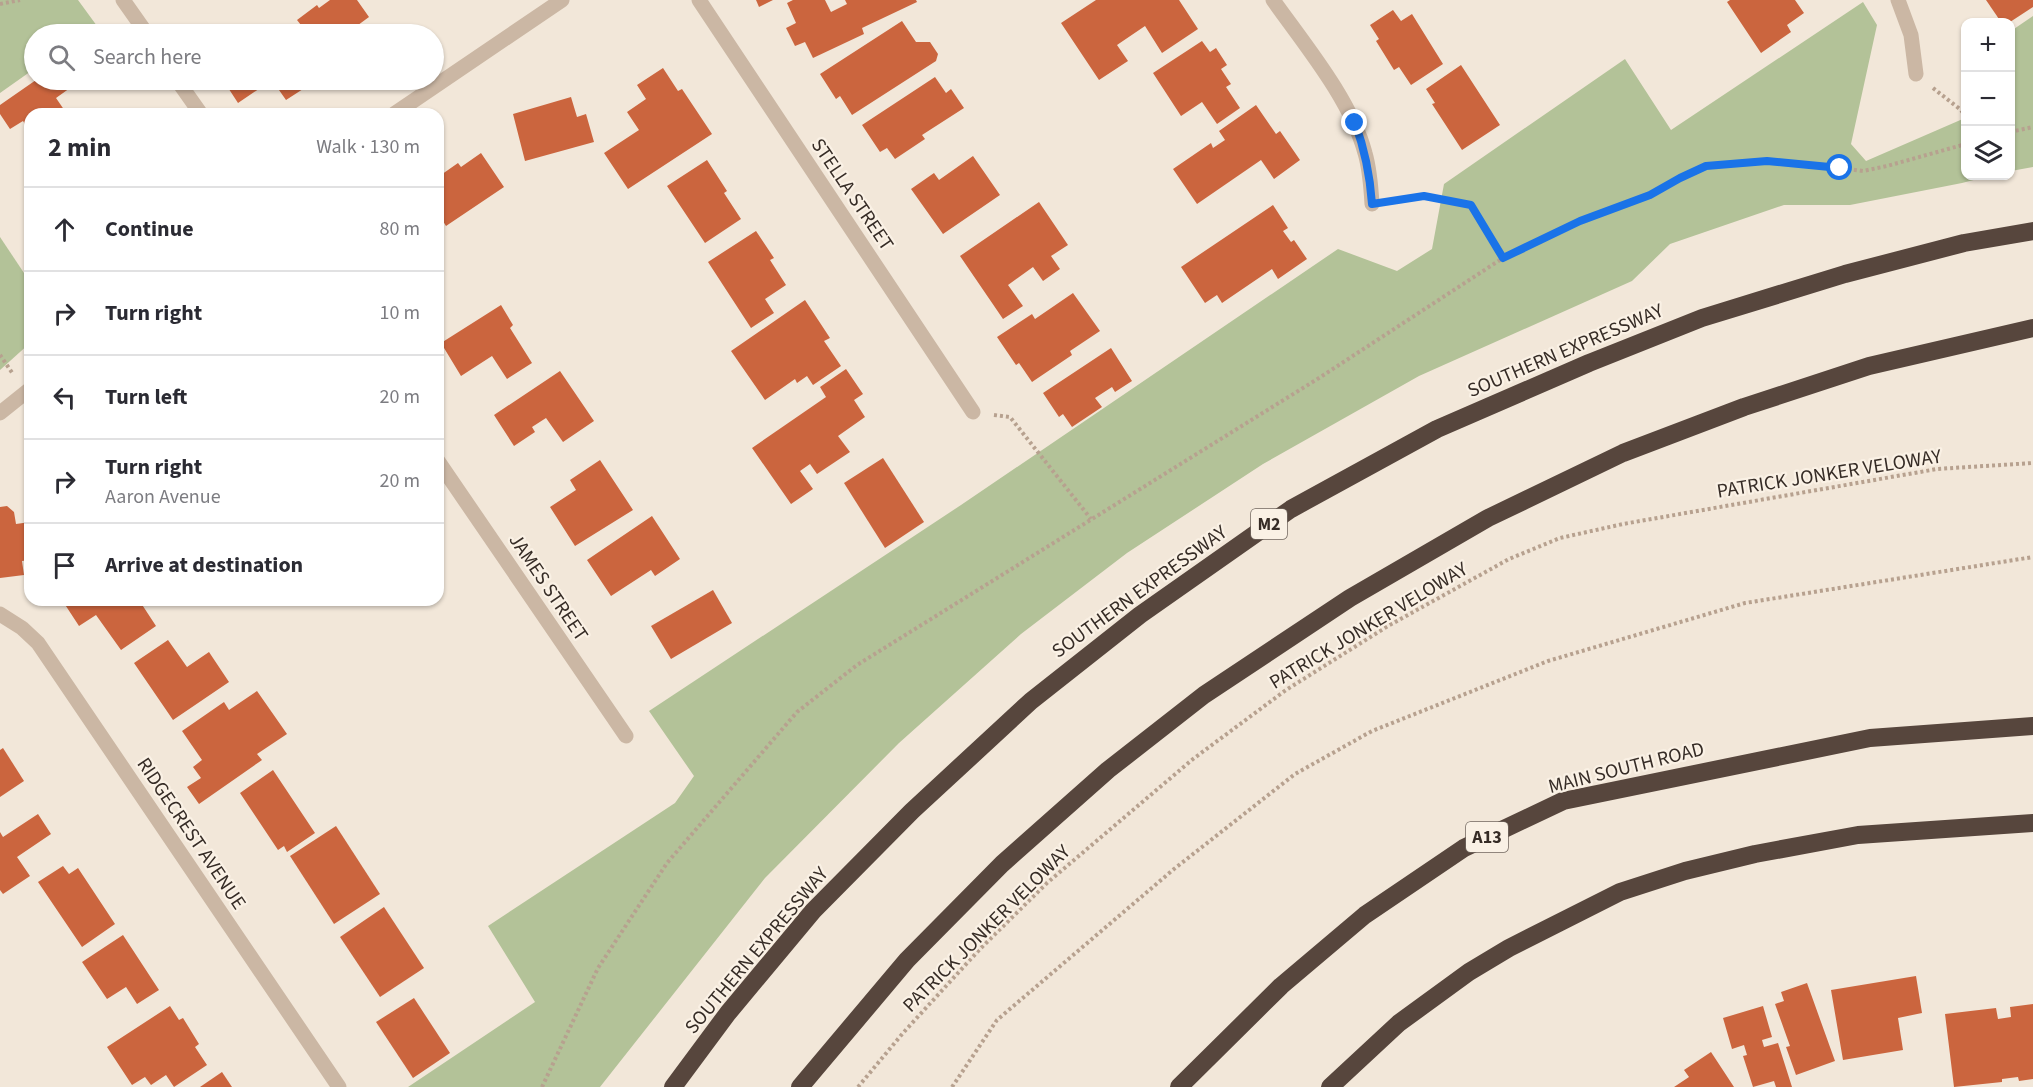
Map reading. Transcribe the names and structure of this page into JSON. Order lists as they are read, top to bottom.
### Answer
{
  "streets": {
    "highway": [
      "SOUTHERN EXPRESSWAY",
      "M2",
      "MAIN SOUTH ROAD",
      "A13"
    ],
    "street": ["STELLA STREET", "JAMES STREET", "RIDGECREST AVENUE"],
    "path": ["PATRICK JONKER VELOWAY"]
  },
  "page": {
    "map_buttons": ["+", "−"],
    "search": "Search here",
    "heading": ["2 min", "Walk · 130 m"],
    "list": [
      ["Continue", "80 m"],
      ["Turn right", "10 m"],
      ["Turn left", "20 m"],
      ["Turn right", "Aaron Avenue", "20 m"],
      "Arrive at destination"
    ]
  }
}
